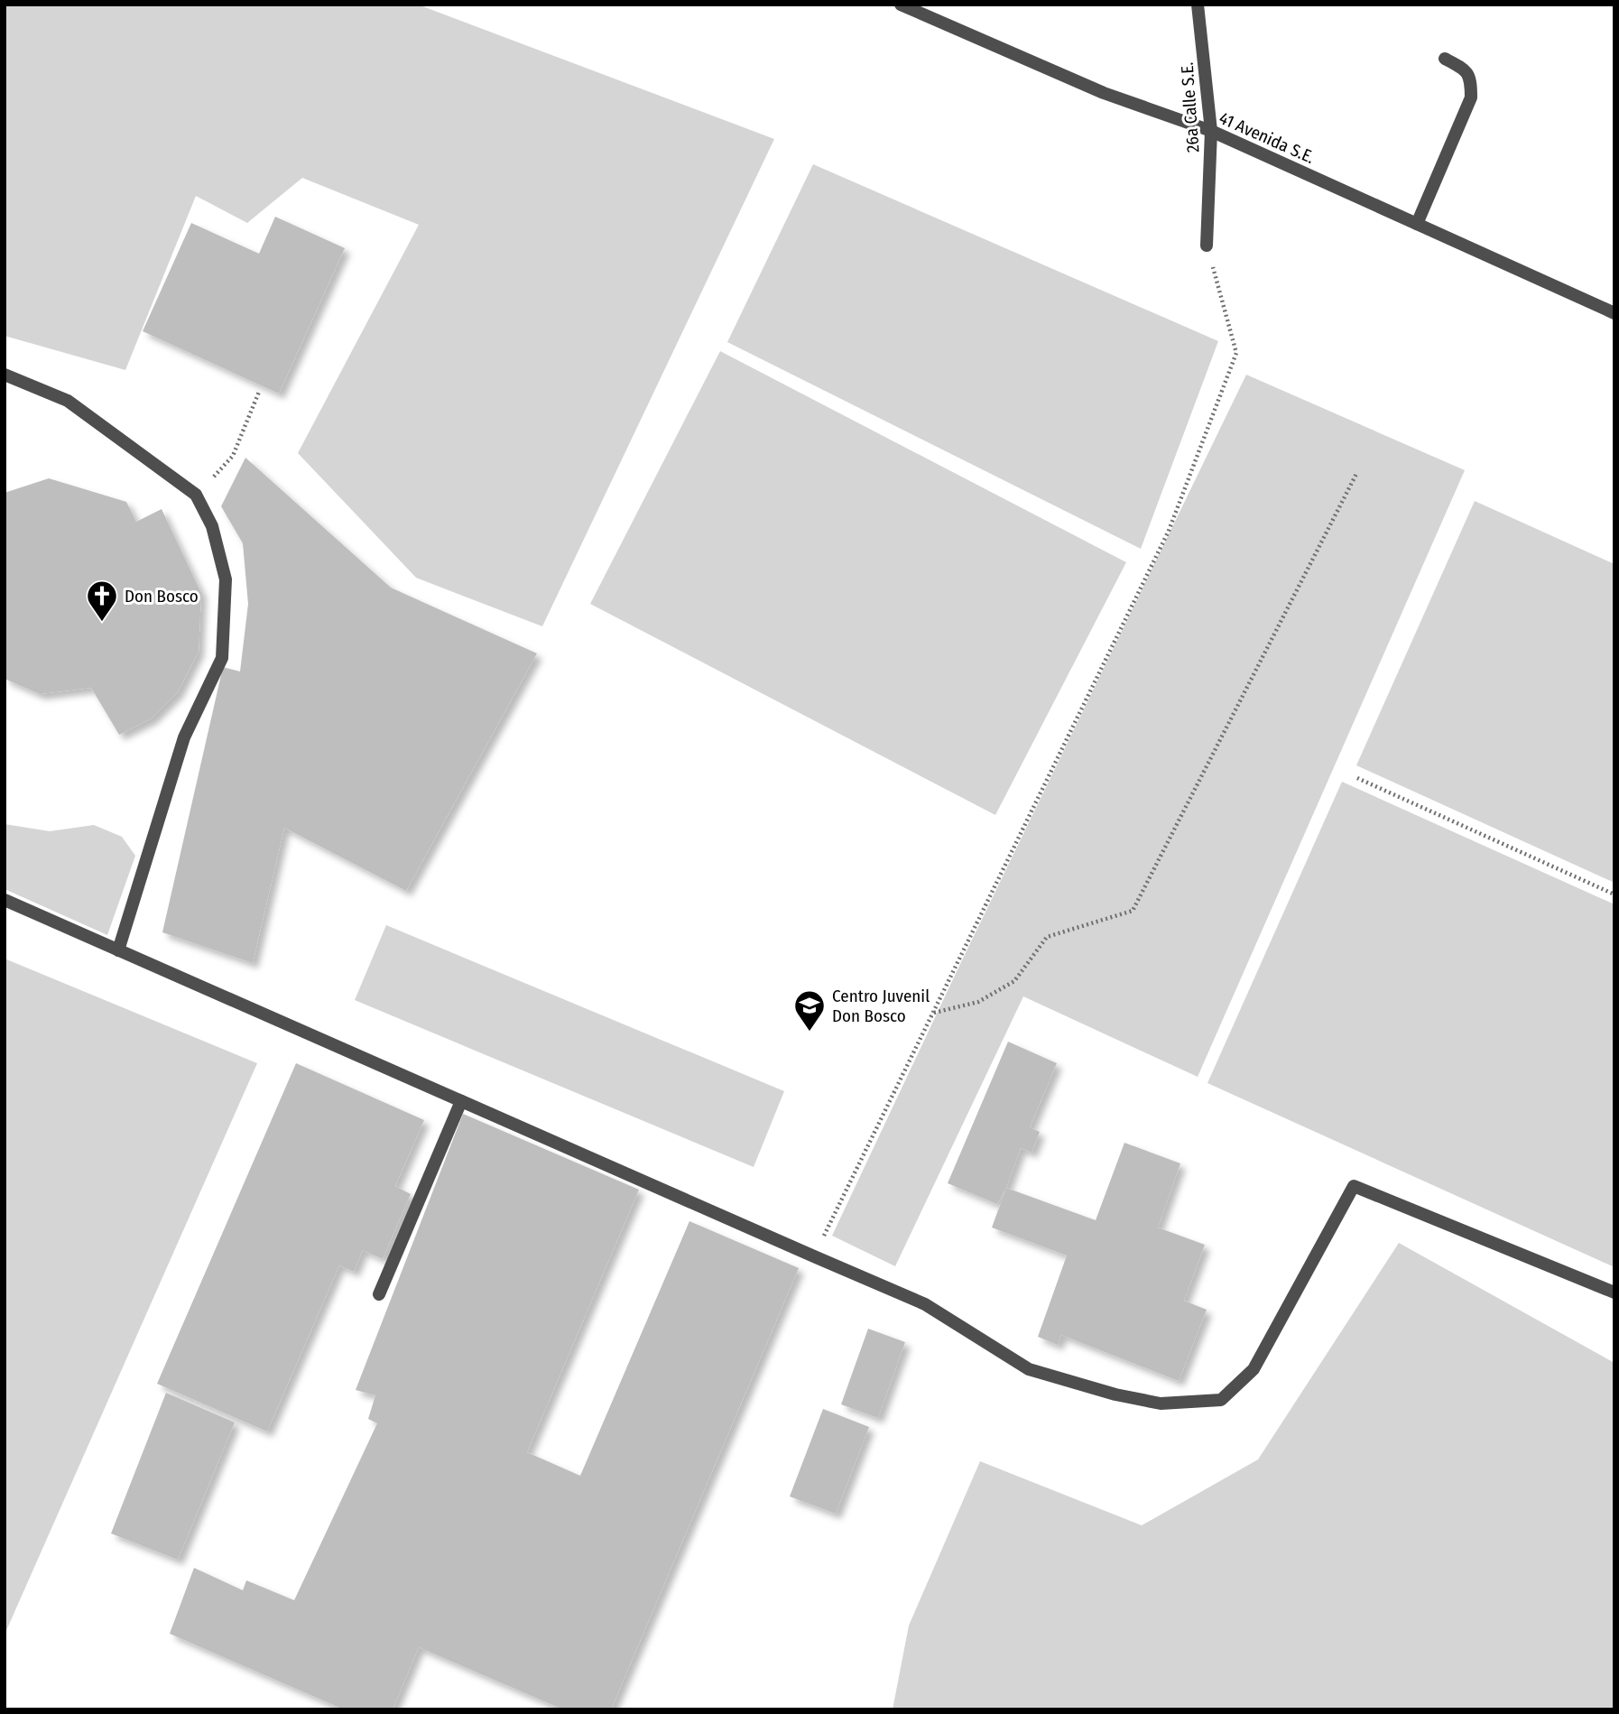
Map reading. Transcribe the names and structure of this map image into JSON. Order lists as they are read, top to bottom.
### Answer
{
  "streets": {
    "street": ["26a Calle S.E.", "41 Avenida S.E."]
  },
  "crossings": [
    ["26a Calle S.E.", "41 Avenida S.E."]
  ],
  "places": {
    "church": ["Don Bosco"],
    "school or university": ["Centro Juvenil Don Bosco"]
  }
}
